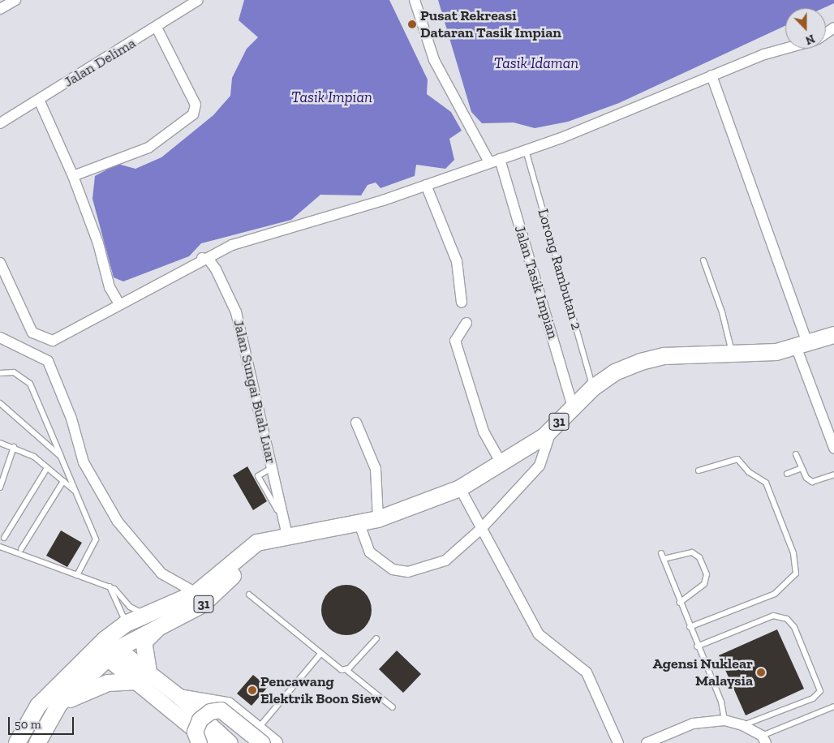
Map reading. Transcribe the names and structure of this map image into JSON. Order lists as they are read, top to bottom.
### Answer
{
  "streets": {
    "main road": ["31"],
    "street": ["Jalan Delima", "Jalan Tasik Impian", "Jalan Sungai Buah Luar"],
    "lane": ["Lorong Rambutan 2"]
  },
  "crossings": [
    ["Lorong Rambutan 2", "31"],
    ["Jalan Tasik Impian", "31"],
    ["Jalan Sungai Buah Luar", "31"]
  ],
  "water": ["Tasik Idaman", "Tasik Impian"],
  "places": ["Pusat Rekreasi Dataran Tasik Impian", "Agensi Nuklear Malaysia", "Pencawang Elektrik Boon Siew"],
  "scale_bar": "50 m",
  "north": "bottom"
}
